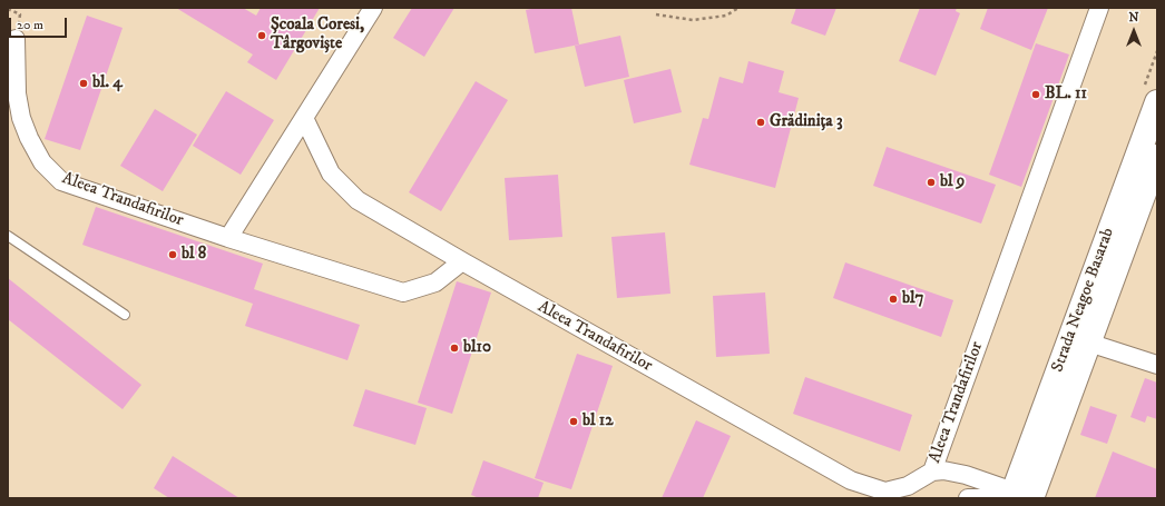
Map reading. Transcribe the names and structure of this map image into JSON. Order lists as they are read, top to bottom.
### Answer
{
  "streets": {
    "street": ["Aleea Trandafirilor", "Strada Neagoe Basarab"]
  },
  "places": [
    "Școala Coresi, Târgoviște",
    "bl. 4",
    "BL. 11",
    "Grădinița 3",
    "bl 9",
    "bl 8",
    "bl7",
    "bl10",
    "bl 12"
  ],
  "scale_bar": "20 m",
  "north": "top"
}
